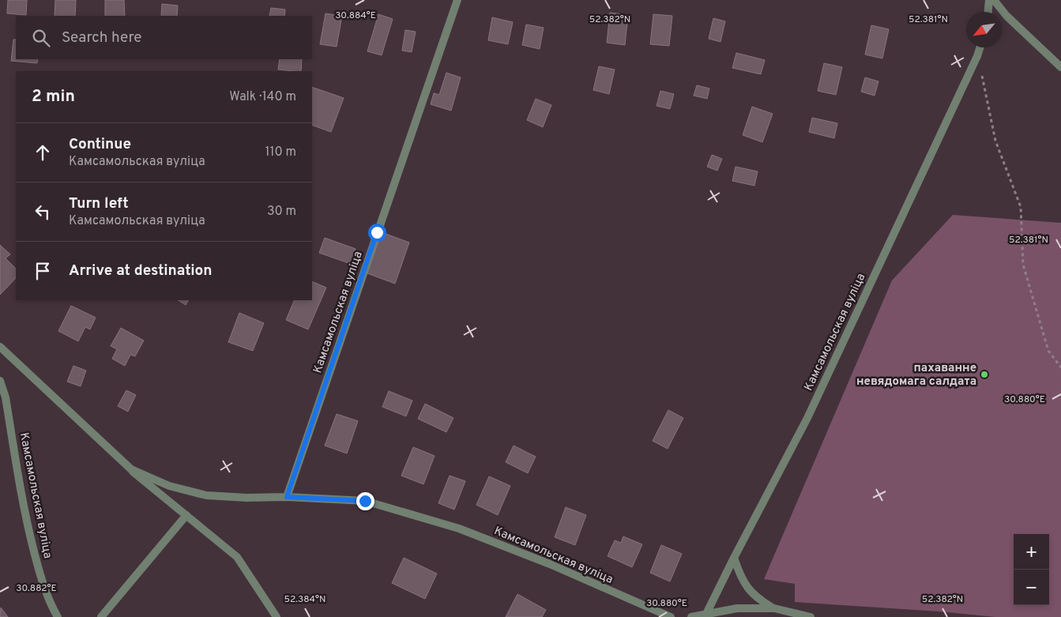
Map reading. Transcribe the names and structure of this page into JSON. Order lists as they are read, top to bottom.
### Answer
{
  "streets": {
    "street": ["Камсамольская вуліца"]
  },
  "places": ["пахаванне невядомага салдата"],
  "north": "bottom left",
  "page": {
    "search": "Search here",
    "heading": ["2 min", "Walk · 140 m"],
    "list": [
      ["Continue", "Камсамольская вуліца", "110 m"],
      ["Turn left", "Камсамольская вуліца", "30 m"],
      "Arrive at destination"
    ],
    "map_buttons": ["+", "−"]
  },
  "coordinates": [
    "30.884°E",
    "52.382°N",
    "52.381°N",
    "30.880°E",
    "30.882°E",
    "52.384°N"
  ]
}
